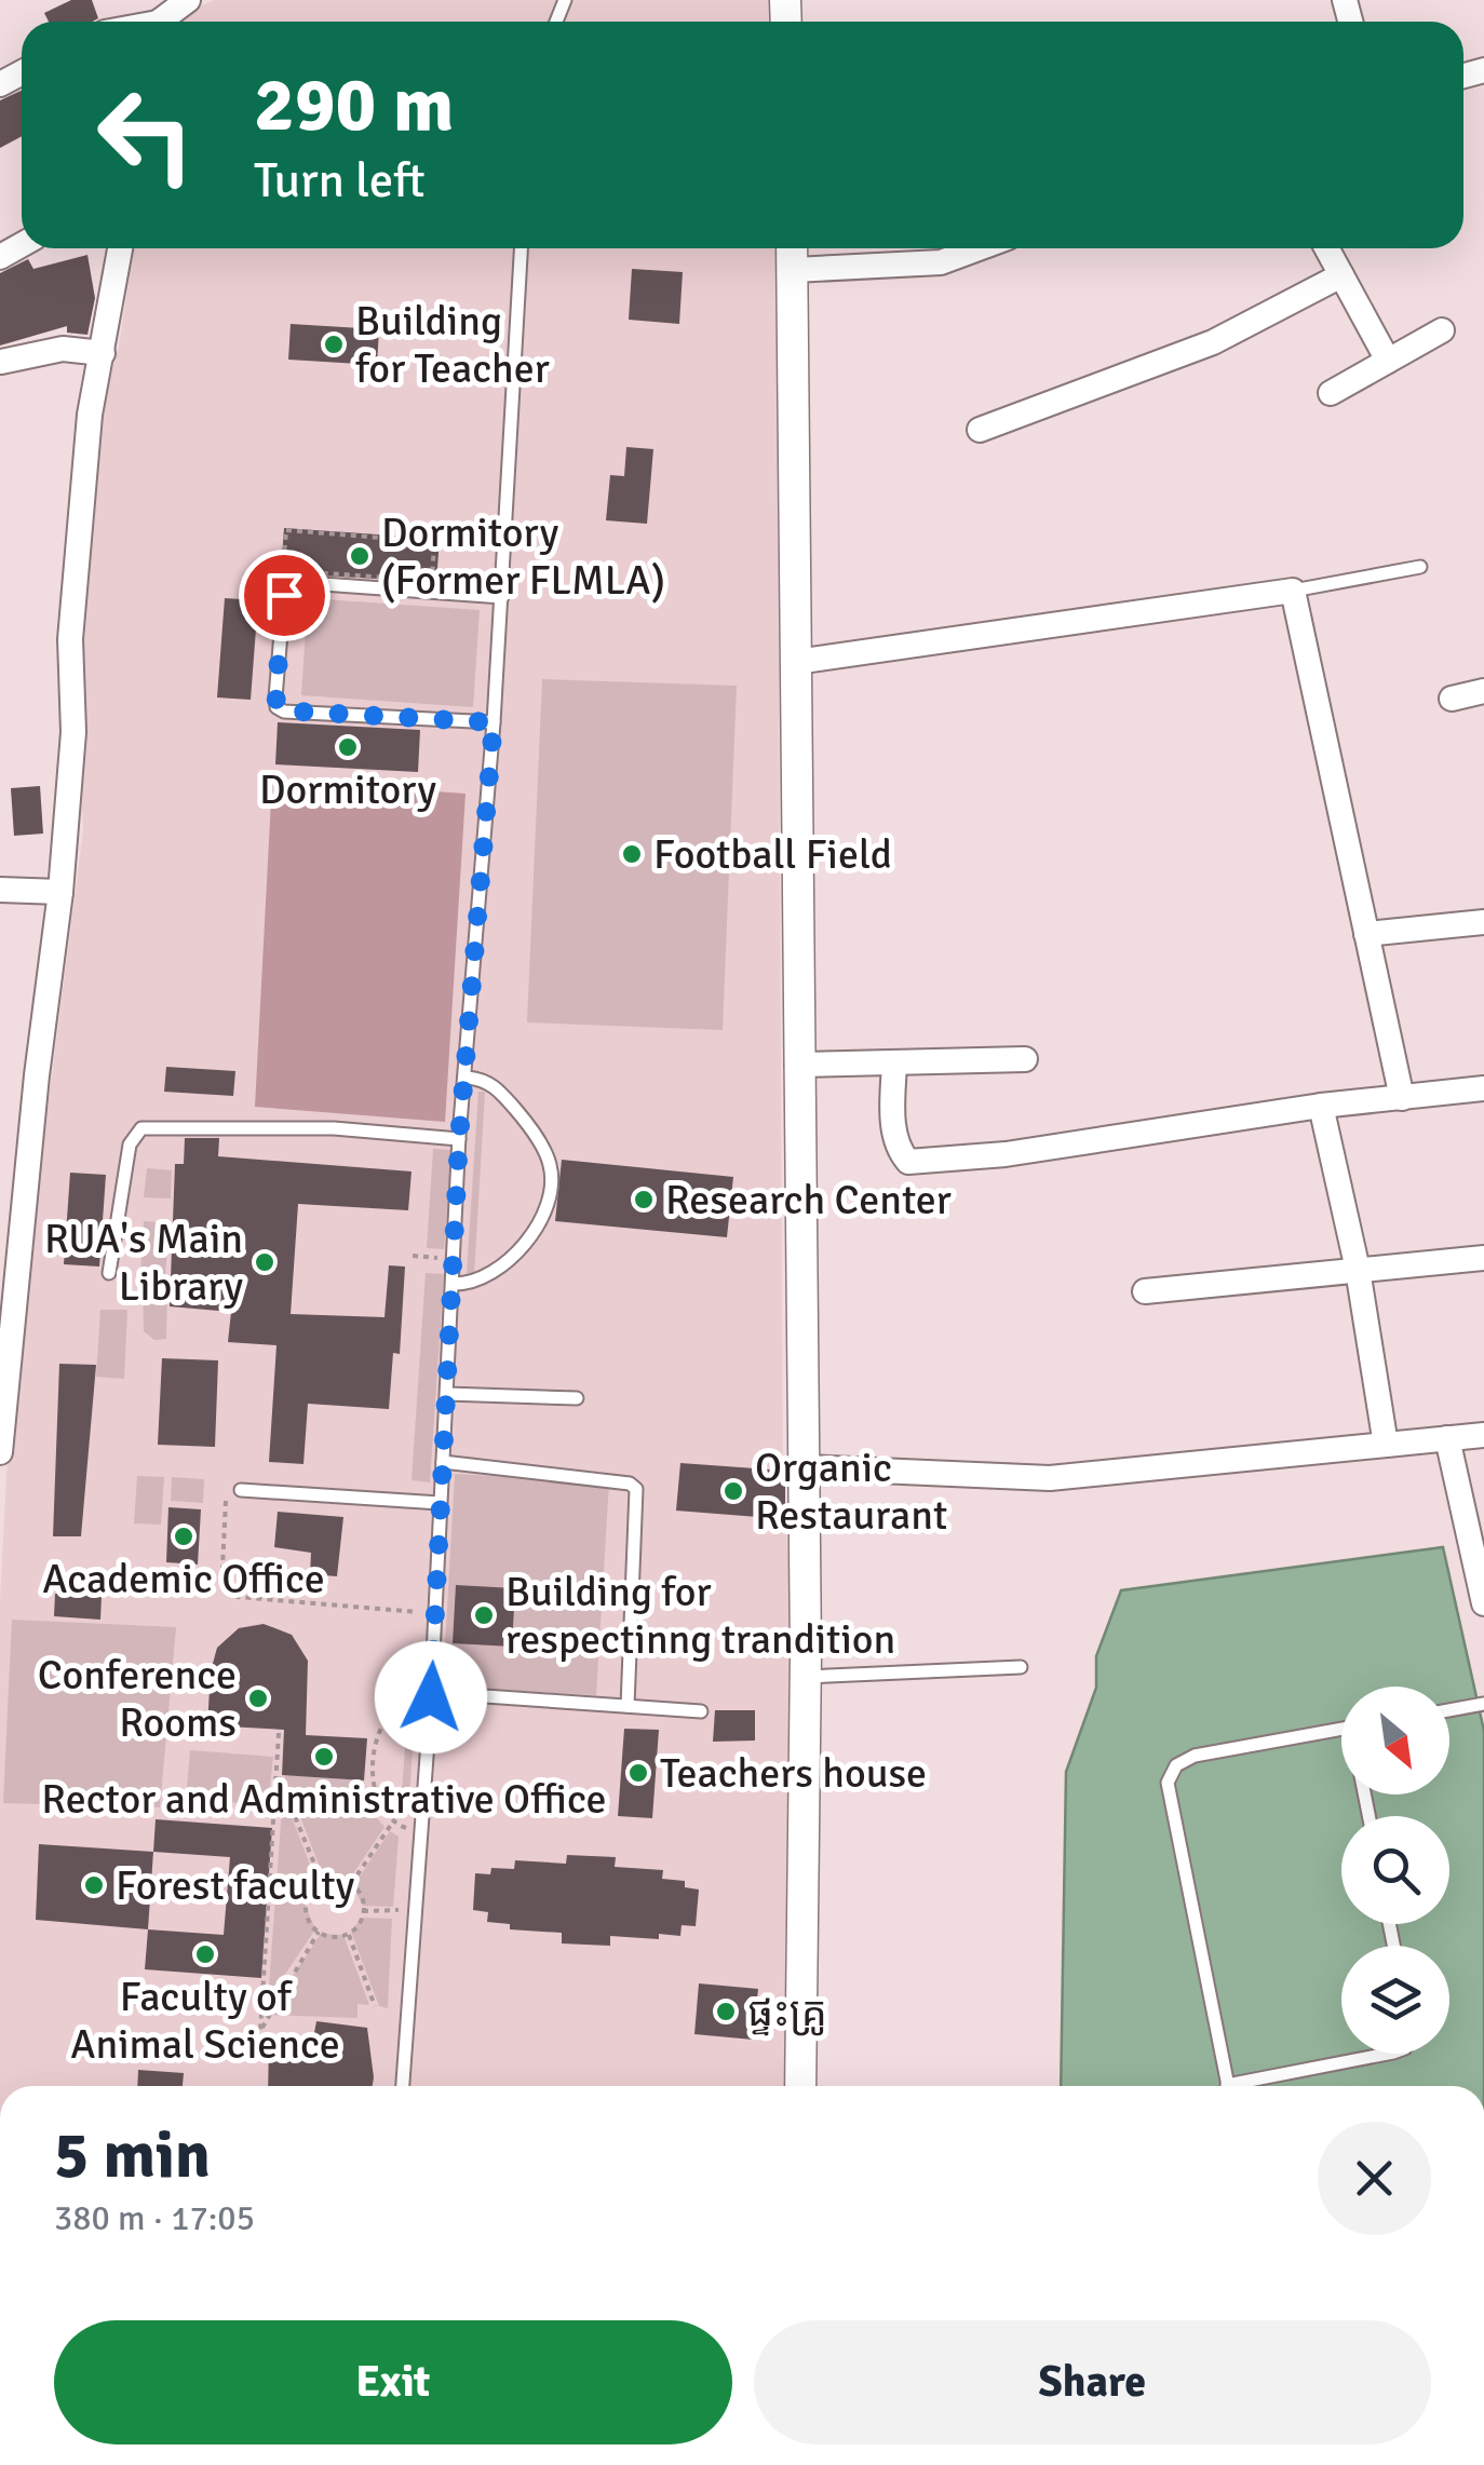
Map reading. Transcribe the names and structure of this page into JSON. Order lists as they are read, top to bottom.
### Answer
{
  "places": [
    "Building for Teacher",
    "Dormitory (Former FLMLA)",
    "Dormitory",
    "Football Field",
    "Research Center",
    "RUA's Main Library",
    "Organic Restaurant",
    "Academic Office",
    "Building for respectinng trandition",
    "Conference Rooms",
    "Rector and Administrative Office",
    "Teachers house",
    "Forest faculty",
    "Faculty of Animal Science",
    "ផ្ទះគ្រូ"
  ],
  "north": "bottom right",
  "page": {
    "turn": ["290 m", "Turn left"],
    "heading": ["5 min", "380 m · 17:05"],
    "buttons": ["Exit", "Share"]
  }
}
